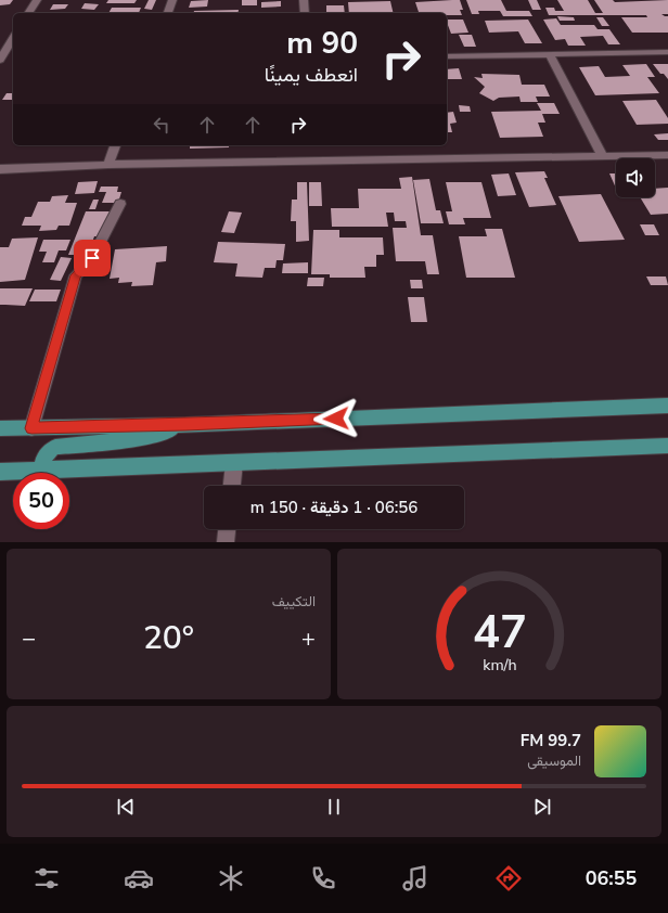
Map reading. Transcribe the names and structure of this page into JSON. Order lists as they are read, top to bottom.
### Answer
{
  "page": {
    "turn": ["90 m", "انعطف يمينًا"],
    "limit": "50",
    "trip": "06:56 · 1 دقيقة · 150 m",
    "tile": "التكييف",
    "heat": ["−", "20°", "+"],
    "song": ["99.7 FM", "الموسيقى"],
    "tabs": "06:55",
    "gauge": ["47", "km/h"]
  }
}
